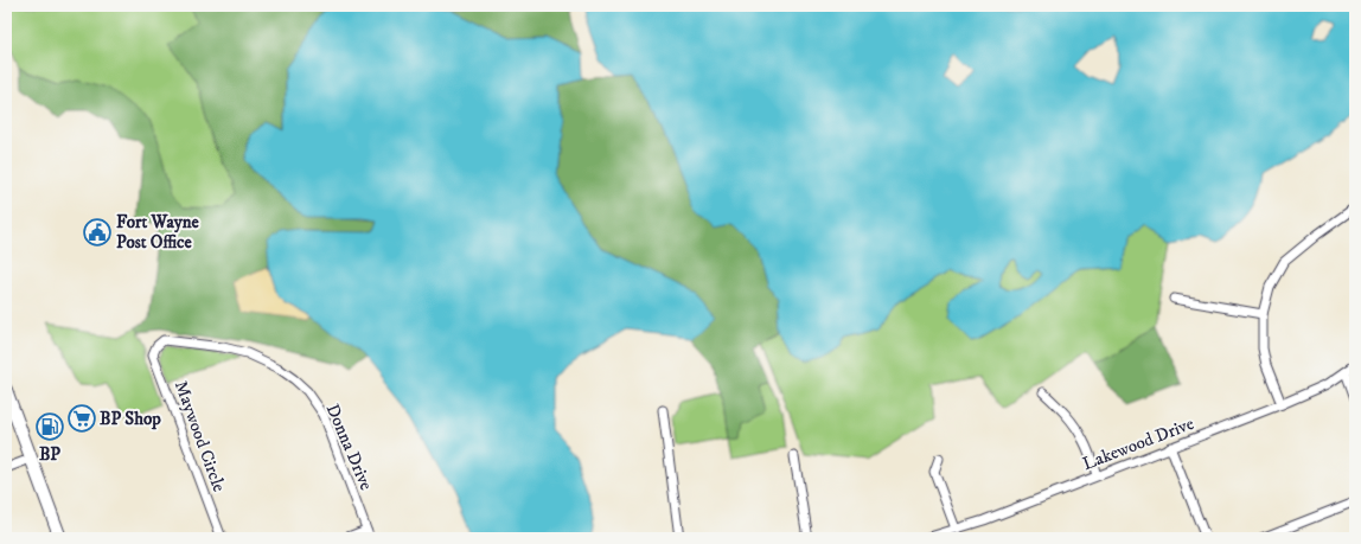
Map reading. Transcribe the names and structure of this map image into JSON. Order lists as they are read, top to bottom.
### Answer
{
  "streets": {
    "street": ["Maywood Circle", "Lakewood Drive", "Donna Drive"]
  },
  "crossings": [
    ["Maywood Circle", "Donna Drive"]
  ],
  "places": {
    "public building": ["Fort Wayne Post Office"],
    "supermarket": ["BP Shop"],
    "fuel station": ["BP"]
  }
}
